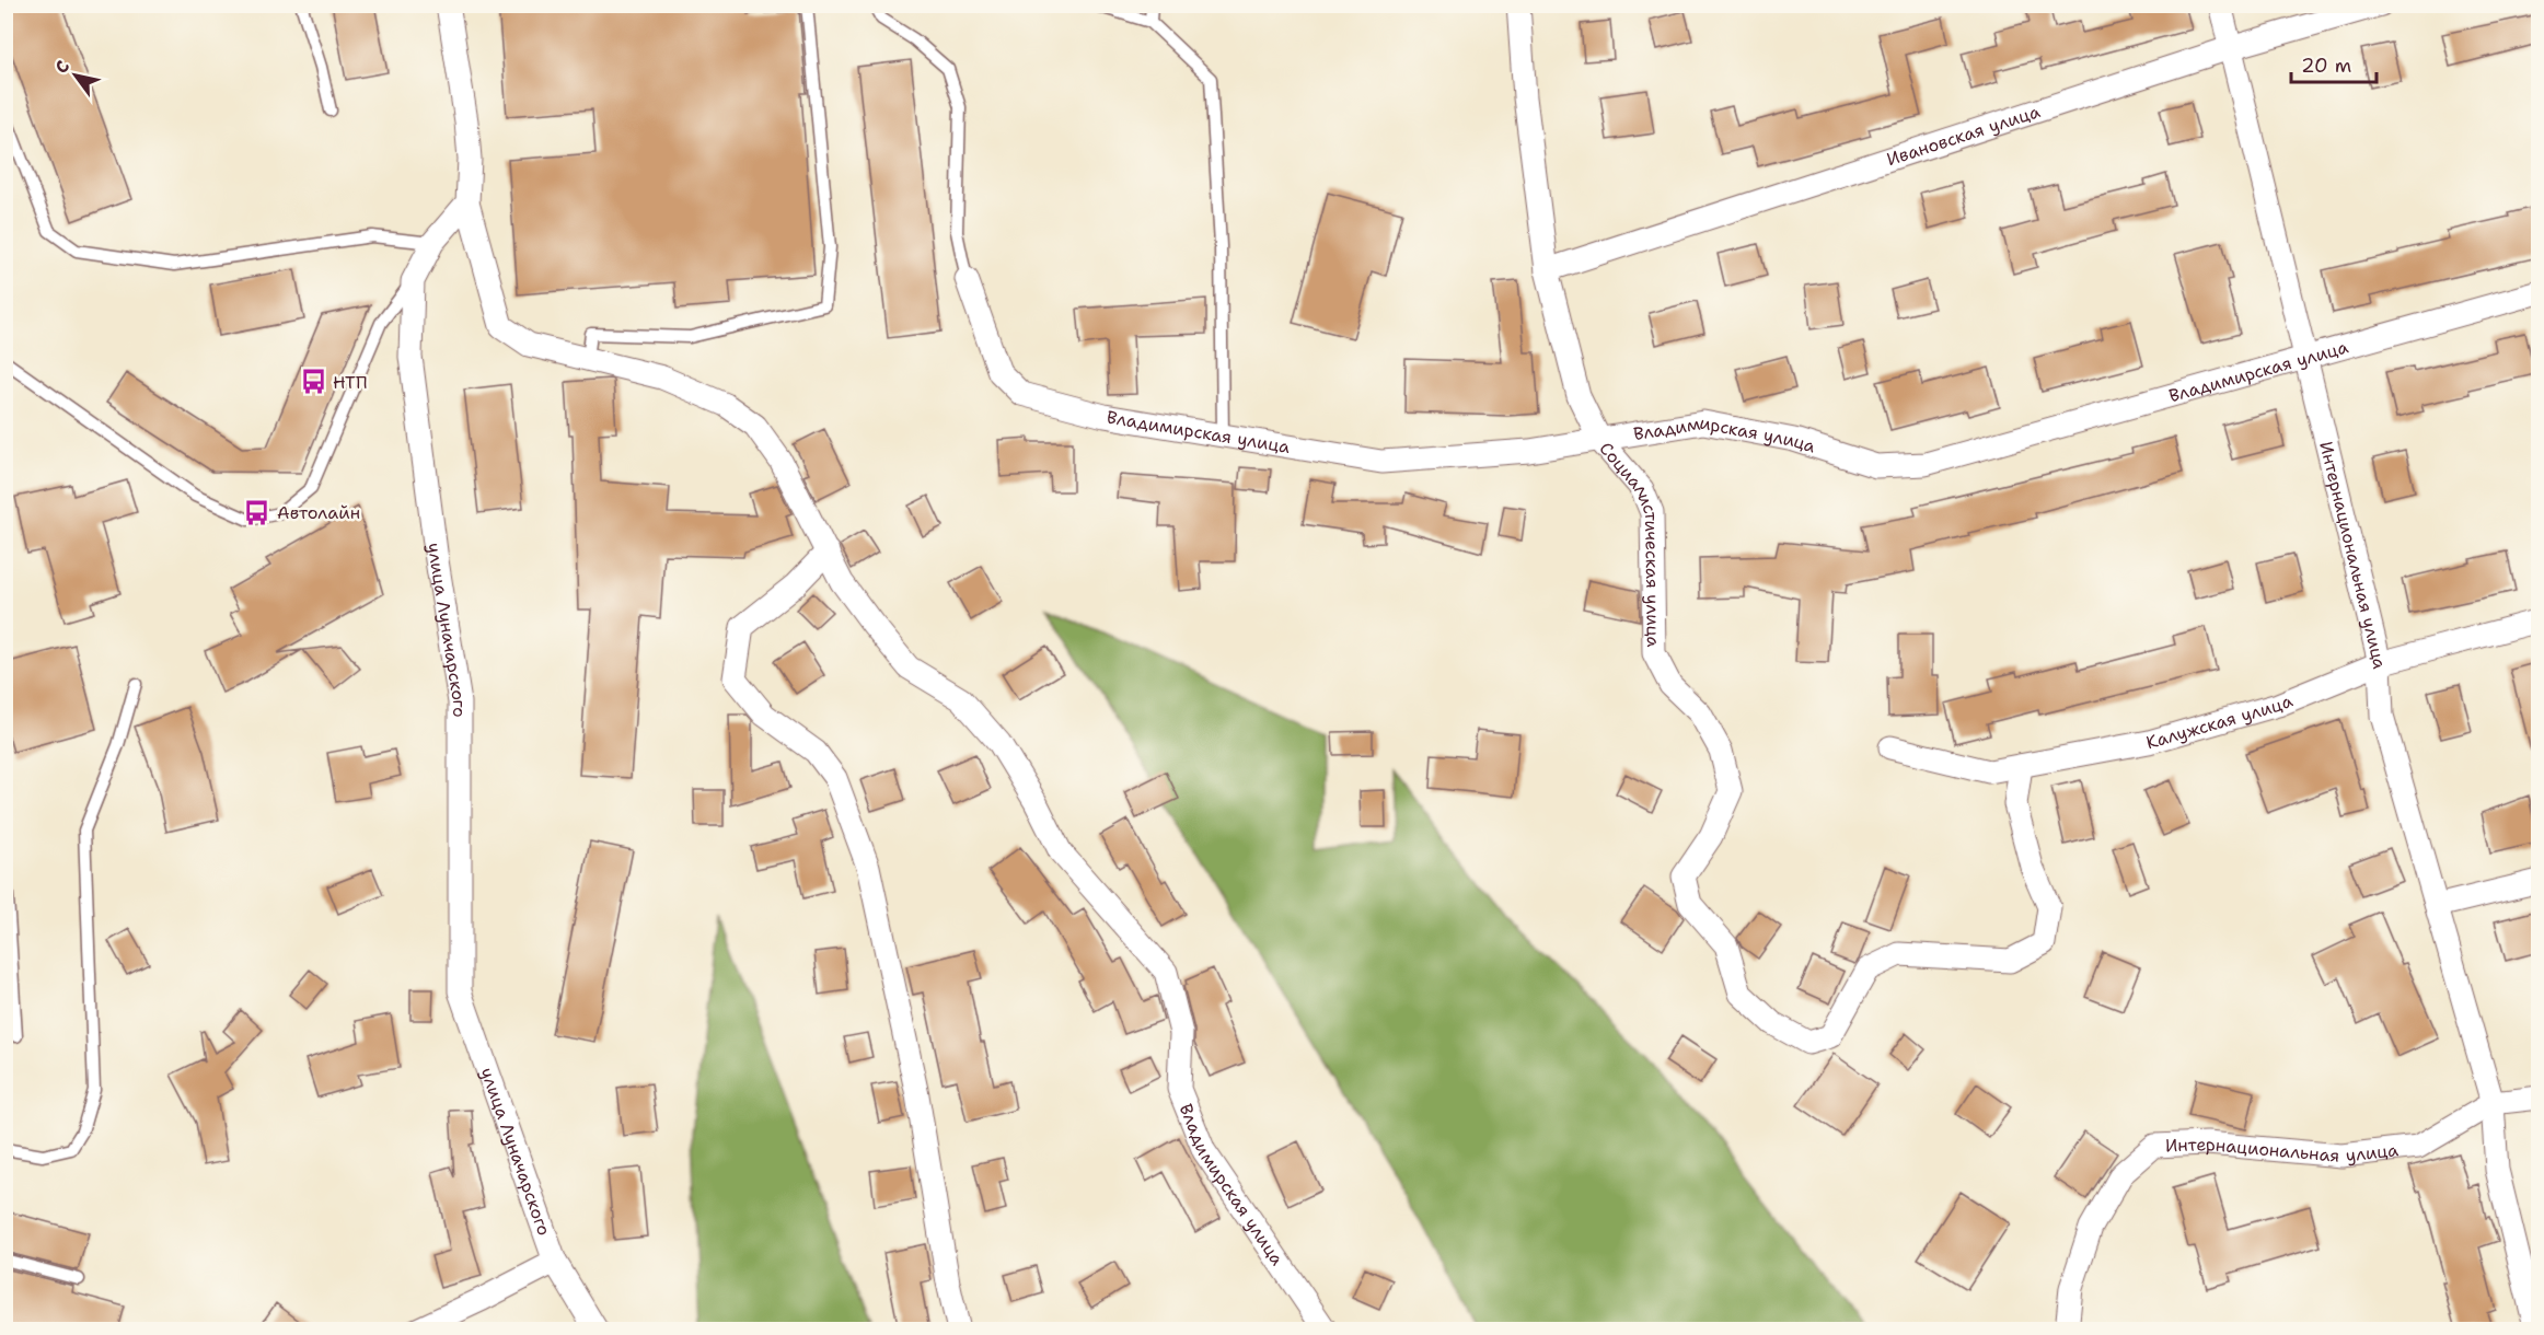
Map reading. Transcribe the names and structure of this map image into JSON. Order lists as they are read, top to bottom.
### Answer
{
  "streets": {
    "street": [
      "Ивановская улица",
      "Владимирская улица",
      "Социалистическая улица",
      "Интернациональная улица",
      "улица Луначарского",
      "Калужская улица"
    ]
  },
  "crossings": [
    ["Ивановская улица", "Социалистическая улица"],
    ["Ивановская улица", "Интернациональная улица"],
    ["Владимирская улица", "Социалистическая улица"],
    ["Владимирская улица", "Интернациональная улица"],
    ["Владимирская улица", "улица Луначарского"],
    ["Социалистическая улица", "Калужская улица"],
    ["Интернациональная улица", "Калужская улица"]
  ],
  "places": {
    "bus stop": ["НТП", "Автолайн"]
  },
  "scale_bar": "20 m",
  "north": "top left"
}
